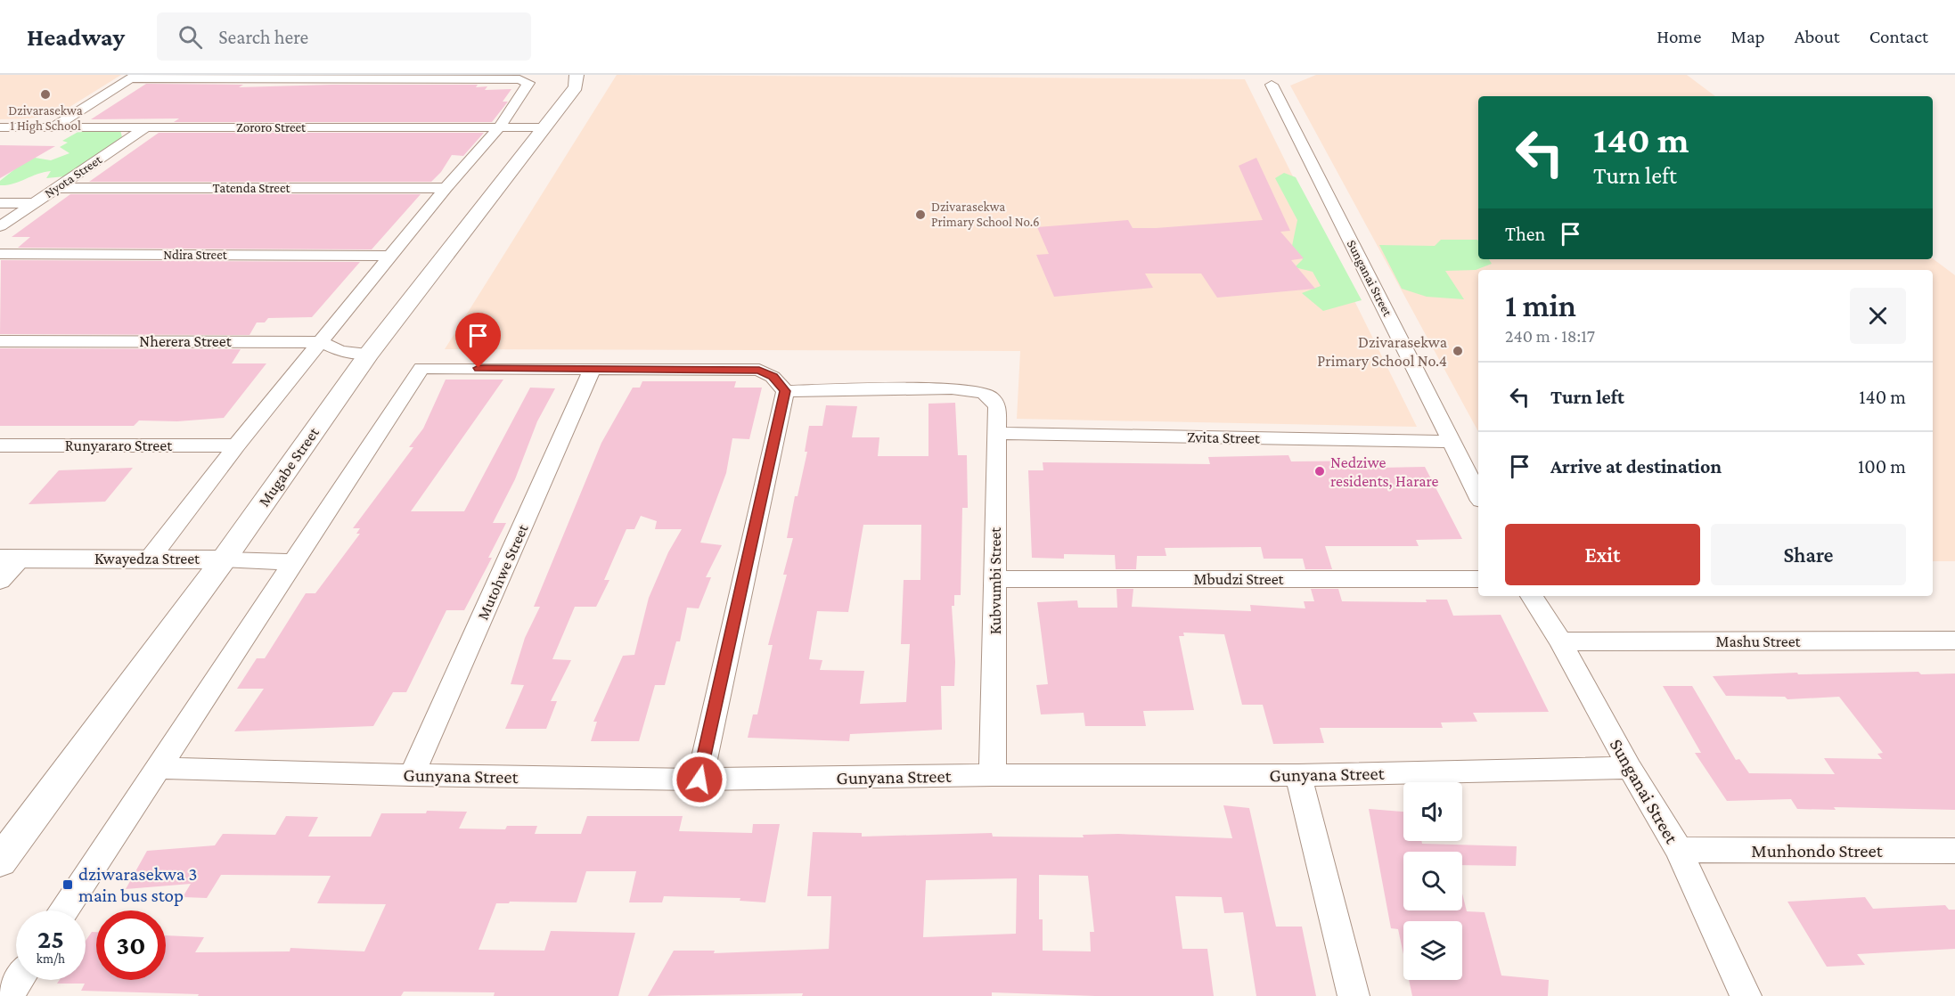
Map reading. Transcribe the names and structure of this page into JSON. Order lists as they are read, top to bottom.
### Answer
{
  "streets": {
    "street": [
      "Zororo Street",
      "Nyota Street",
      "Tatenda Street",
      "Ndira Street",
      "Sunganai Street",
      "Nherera Street",
      "Zvita Street",
      "Runyararo Street",
      "Mugabe Street",
      "Kwayedza Street",
      "Mutohwe Street",
      "Mbudzi Street",
      "Kubvumbi Street",
      "Mashu Street",
      "Gunyana Street",
      "Munhondo Street"
    ]
  },
  "crossings": [
    ["Zororo Street", "Nyota Street"],
    ["Zororo Street", "Mugabe Street"],
    ["Nyota Street", "Tatenda Street"],
    ["Sunganai Street", "Zvita Street"],
    ["Sunganai Street", "Mashu Street"],
    ["Sunganai Street", "Gunyana Street"],
    ["Sunganai Street", "Munhondo Street"],
    ["Nherera Street", "Mugabe Street"],
    ["Zvita Street", "Kubvumbi Street"],
    ["Mugabe Street", "Kwayedza Street"],
    ["Mutohwe Street", "Gunyana Street"],
    ["Mbudzi Street", "Kubvumbi Street"],
    ["Kubvumbi Street", "Gunyana Street"]
  ],
  "places": {
    "other": [
      "Dzivarasekwa 1 High School",
      "Dzivarasekwa Primary School No.6",
      "Dzivarasekwa Primary School No.4",
      "Nedziwe residents, Harare"
    ],
    "transit": ["dziwarasekwa 3 main bus stop"]
  },
  "page": {
    "header": "Headway",
    "search": "Search here",
    "nav": [
      "Home",
      "Map",
      "About",
      "Contact"
    ],
    "turn": ["140 m", "Turn left"],
    "then": "Then",
    "heading": ["1 min", "240 m · 18:17"],
    "list": [
      {
        "name": "Turn left",
        "value": "140 m"
      },
      {
        "name": "Arrive at destination",
        "value": "100 m"
      }
    ],
    "buttons": ["Exit", "Share"],
    "speed": "25 km/h",
    "limit": "30"
  }
}
